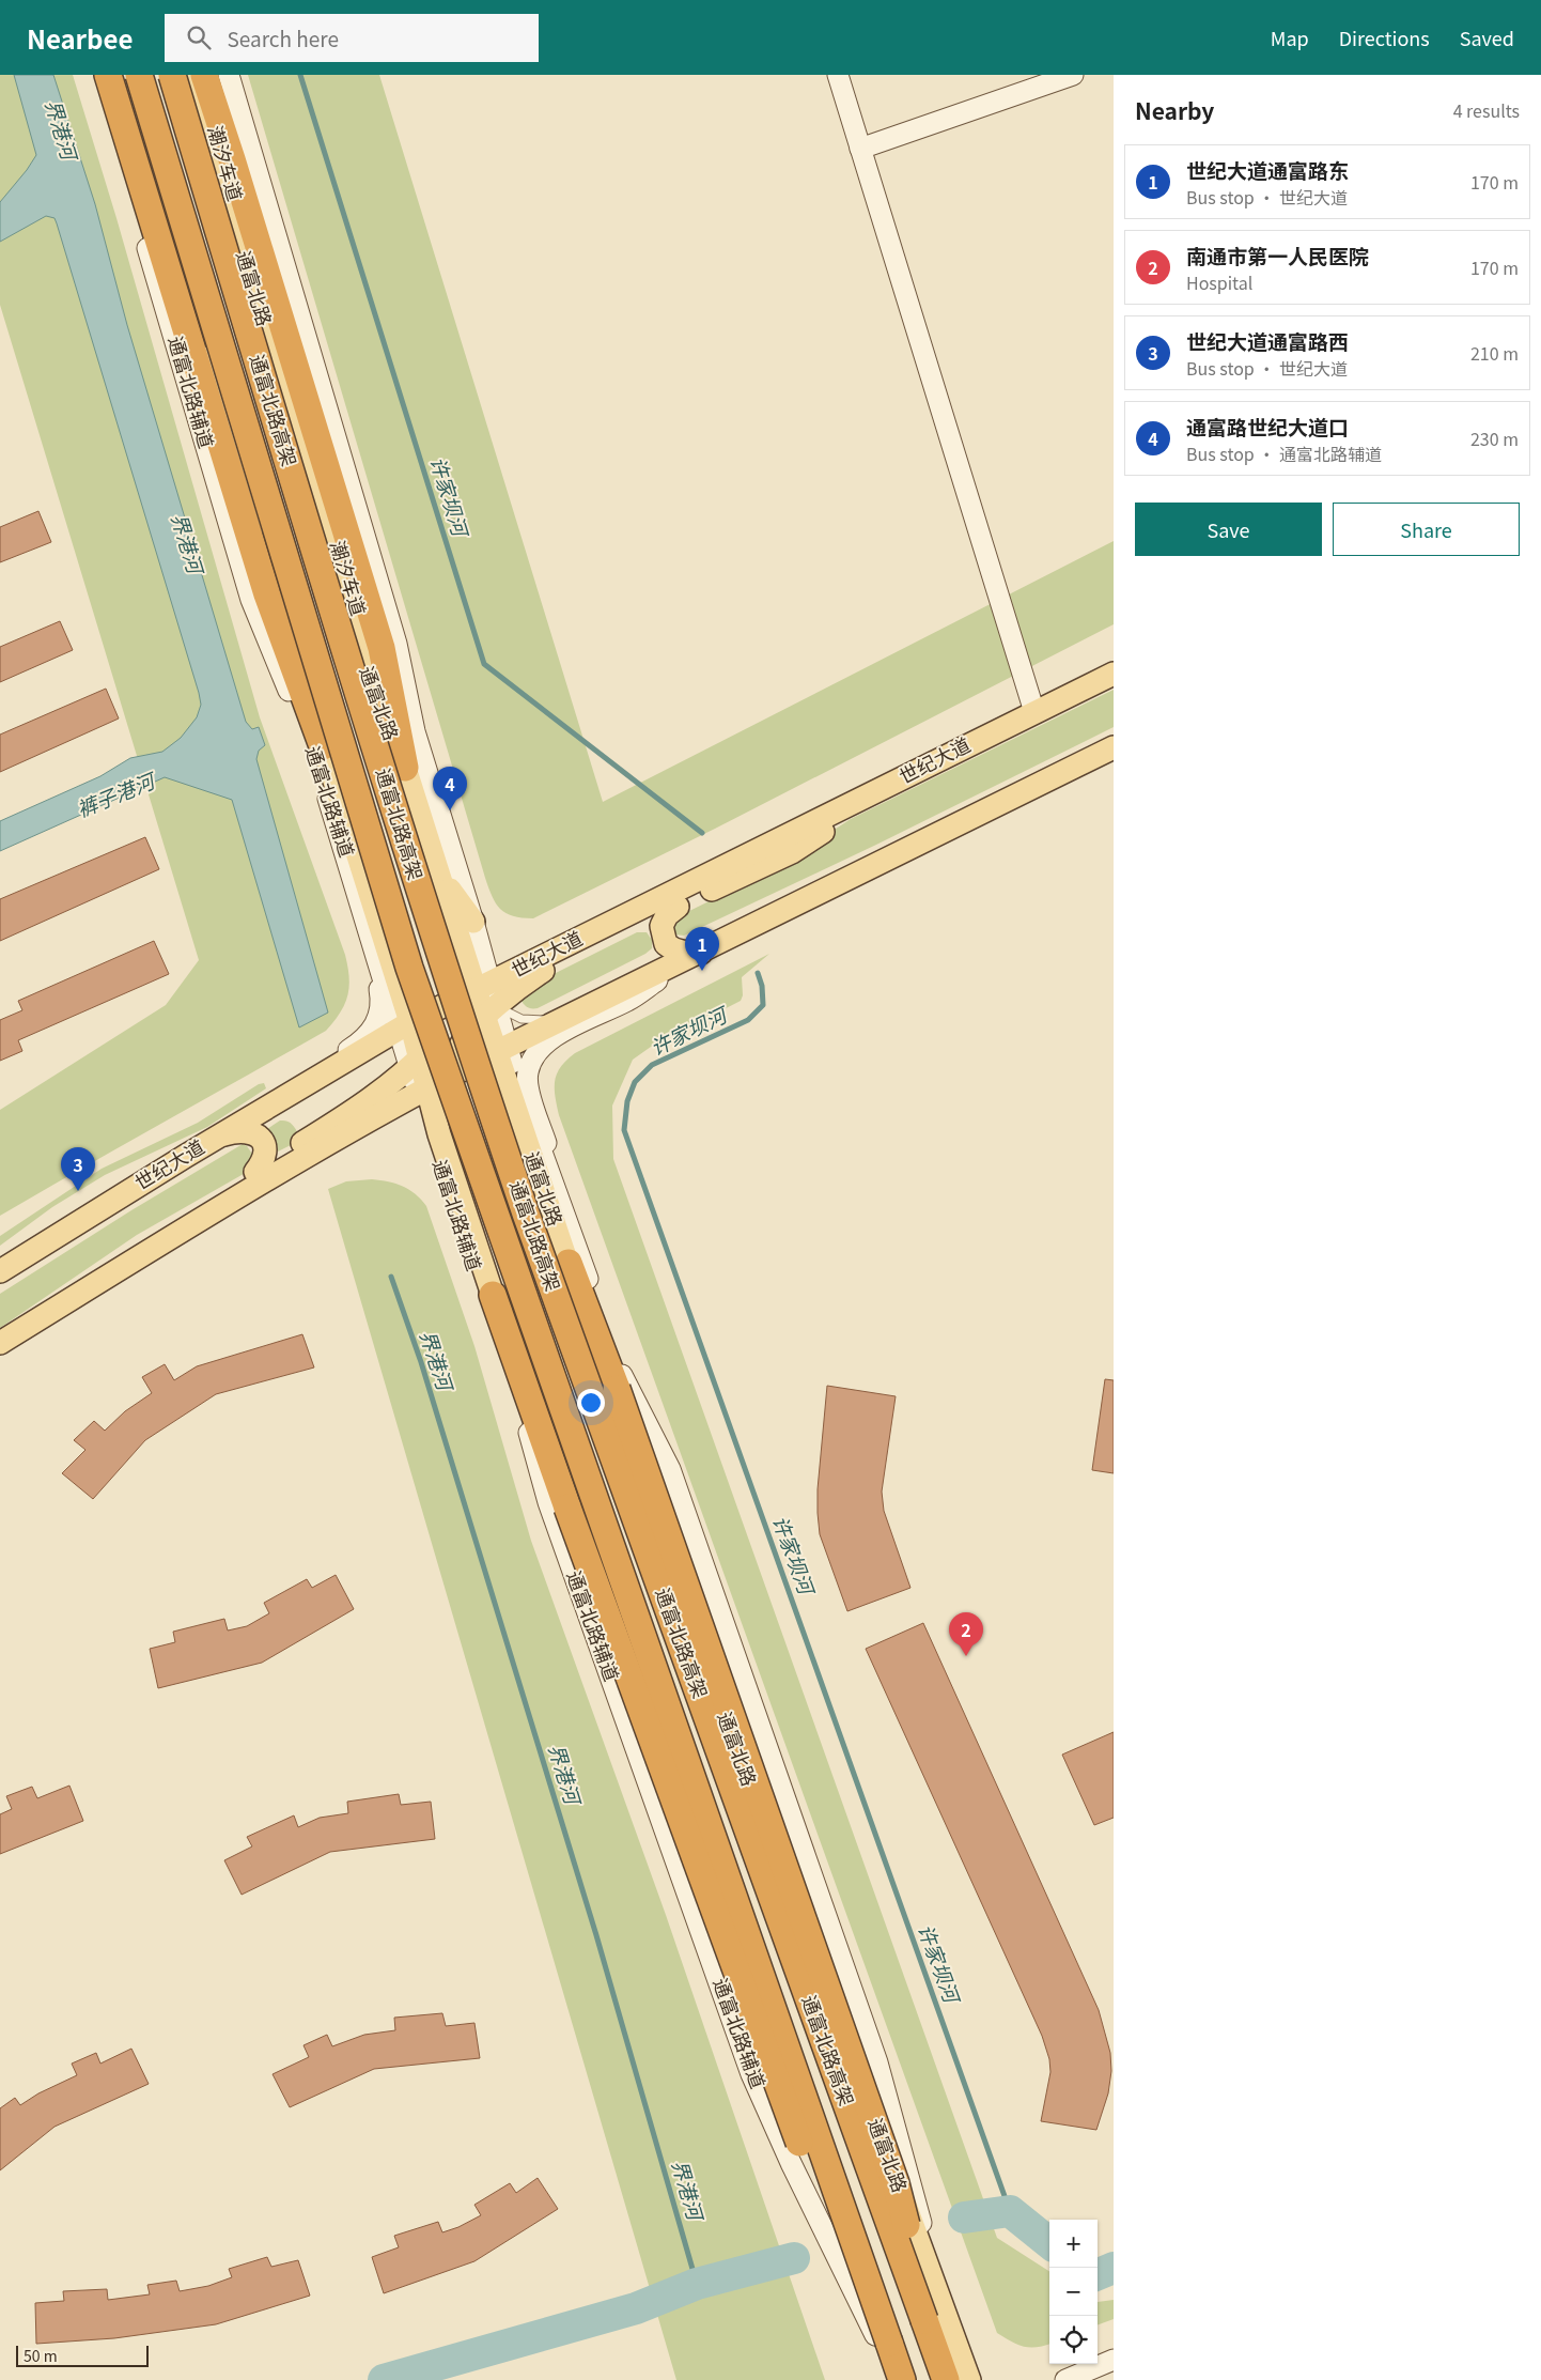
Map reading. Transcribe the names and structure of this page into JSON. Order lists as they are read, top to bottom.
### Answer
{
  "streets": {
    "highway": ["通富北路高架"],
    "main road": ["通富北路", "世纪大道"],
    "street": ["通富北路辅道"],
    "lane": ["潮汐车道"]
  },
  "crossings": [
    ["潮汐车道", "通富北路"],
    ["通富北路", "通富北路高架"],
    ["通富北路", "世纪大道"],
    ["通富北路辅道", "通富北路高架"],
    ["通富北路辅道", "世纪大道"]
  ],
  "water": ["界港河", "许家坝河", "裤子港河"],
  "scale_bar": "50 m",
  "page": {
    "header": "Nearbee",
    "search": "Search here",
    "nav": ["Map", "Directions", "Saved"],
    "heading": ["Nearby", "4 results"],
    "list": [
      {
        "mark": "1",
        "name": "世纪大道通富路东",
        "note": "Bus stop · 世纪大道",
        "value": "170 m"
      },
      {
        "mark": "2",
        "name": "南通市第一人民医院",
        "note": "Hospital",
        "value": "170 m"
      },
      {
        "mark": "3",
        "name": "世纪大道通富路西",
        "note": "Bus stop · 世纪大道",
        "value": "210 m"
      },
      {
        "mark": "4",
        "name": "通富路世纪大道口",
        "note": "Bus stop · 通富北路辅道",
        "value": "230 m"
      }
    ],
    "buttons": ["Save", "Share"],
    "pins": [
      "4",
      "1",
      "3",
      "2"
    ],
    "map_buttons": ["+", "−"],
    "scale": "50 m"
  }
}
